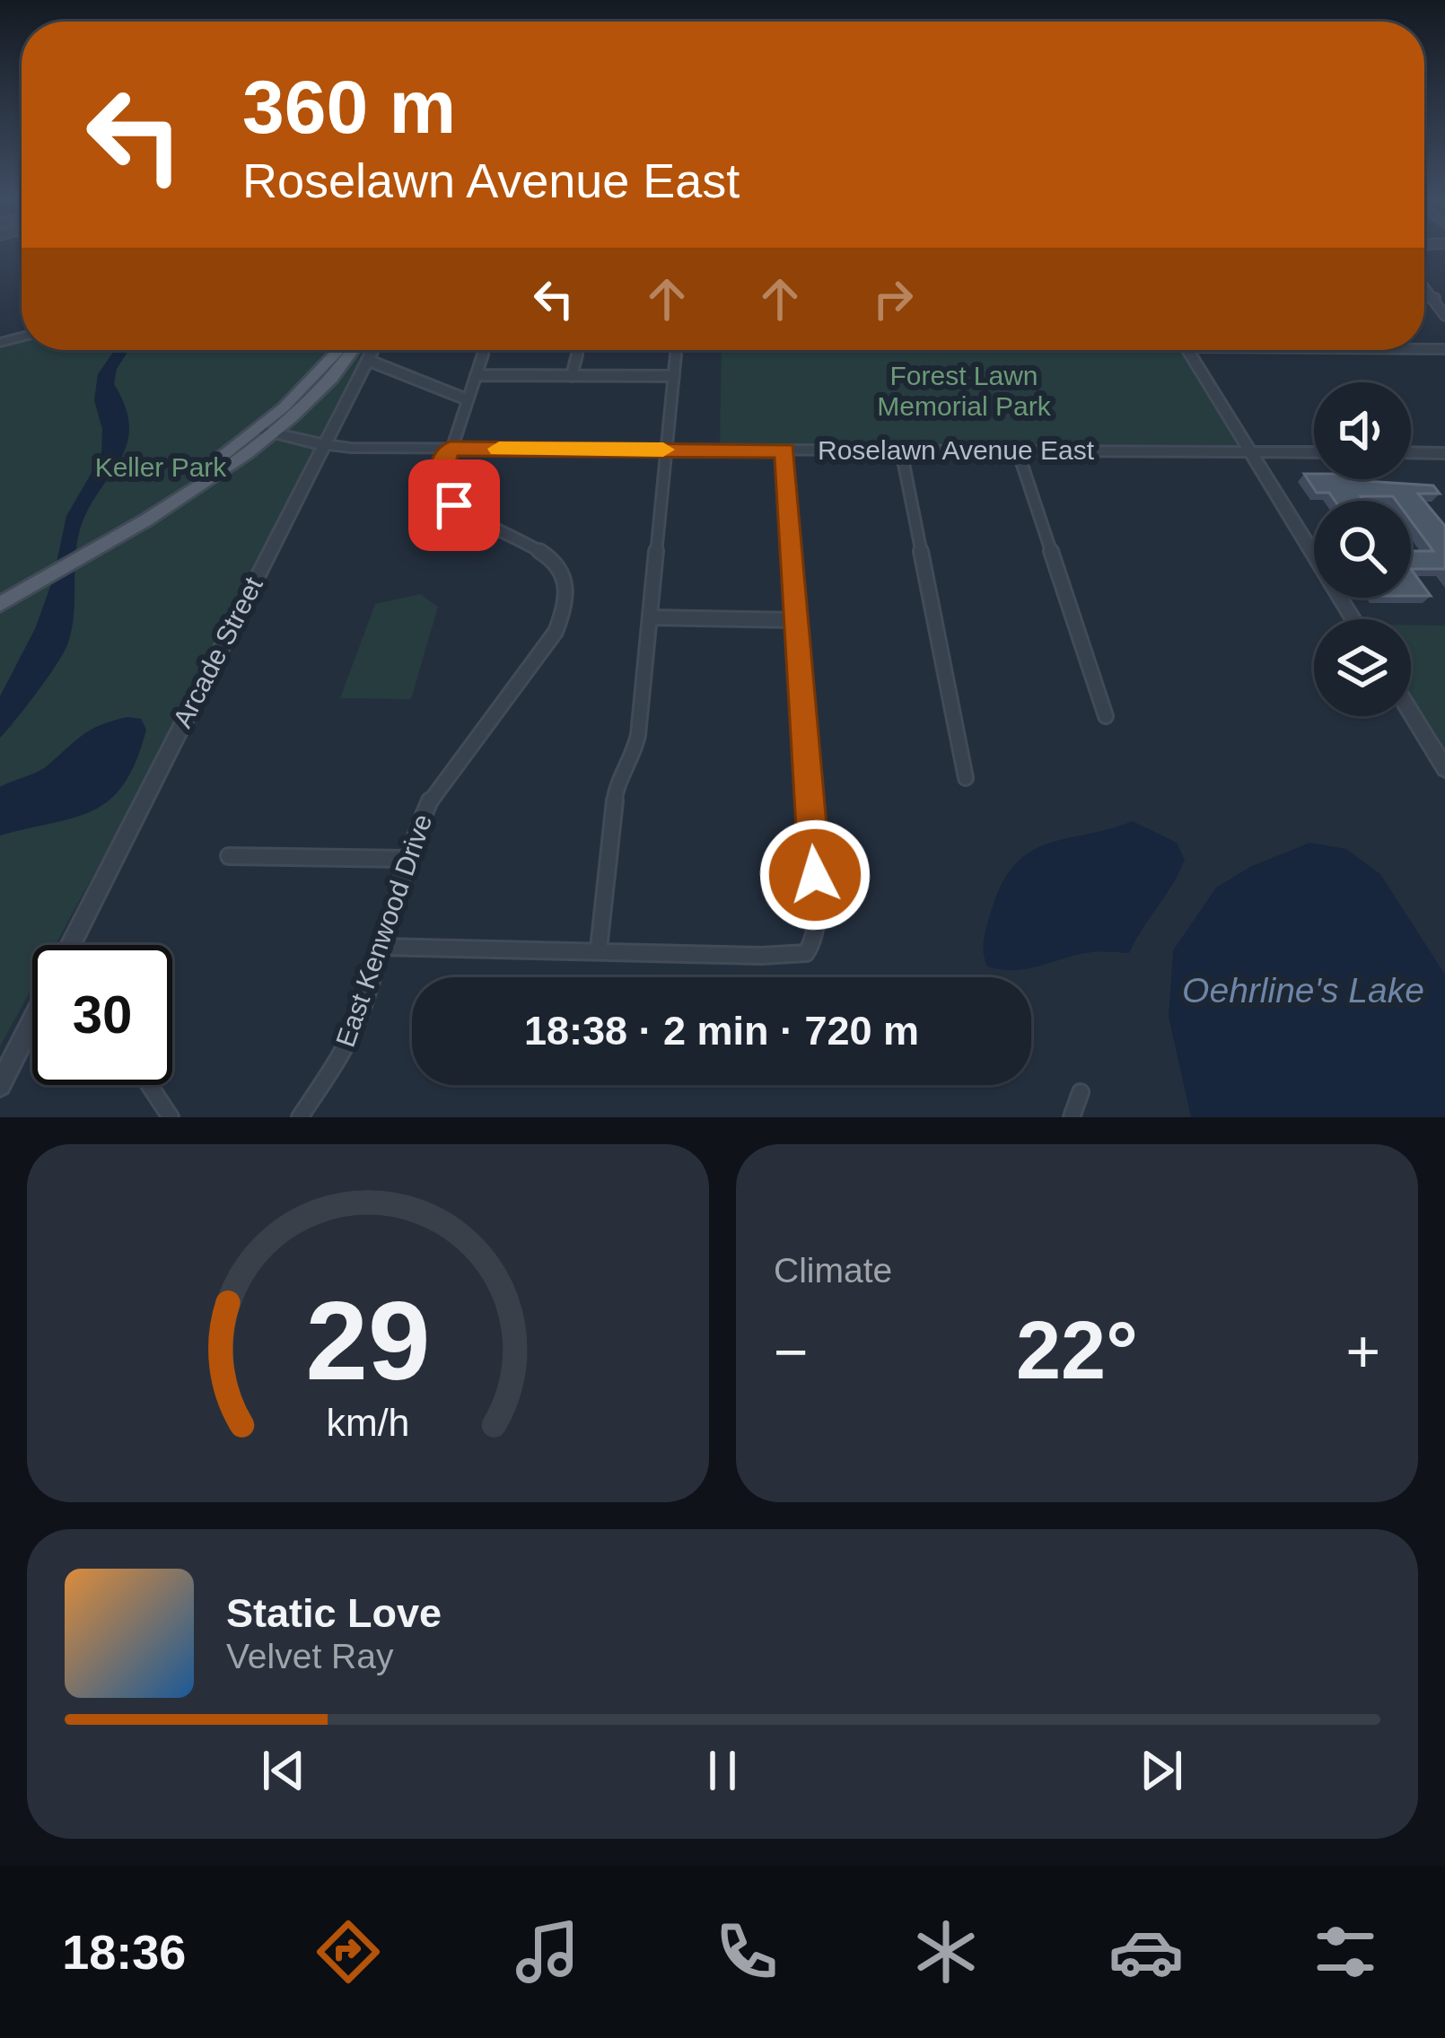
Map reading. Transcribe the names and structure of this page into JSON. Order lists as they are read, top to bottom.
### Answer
{
  "streets": {
    "street": ["Roselawn Avenue East", "Arcade Street", "East Kenwood Drive"]
  },
  "crossings": [
    ["Roselawn Avenue East", "Arcade Street"],
    ["Roselawn Avenue East", "East Kenwood Drive"]
  ],
  "water": ["Oehrline's Lake"],
  "parks": ["Forest Lawn Memorial Park", "Keller Park"],
  "page": {
    "turn": ["360 m", "Roselawn Avenue East"],
    "limit": "30",
    "trip": "18:38 · 2 min · 720 m",
    "tile": "Climate",
    "heat": ["−", "22°", "+"],
    "song": ["Static Love", "Velvet Ray"],
    "tabs": "18:36",
    "gauge": ["29", "km/h"]
  }
}
